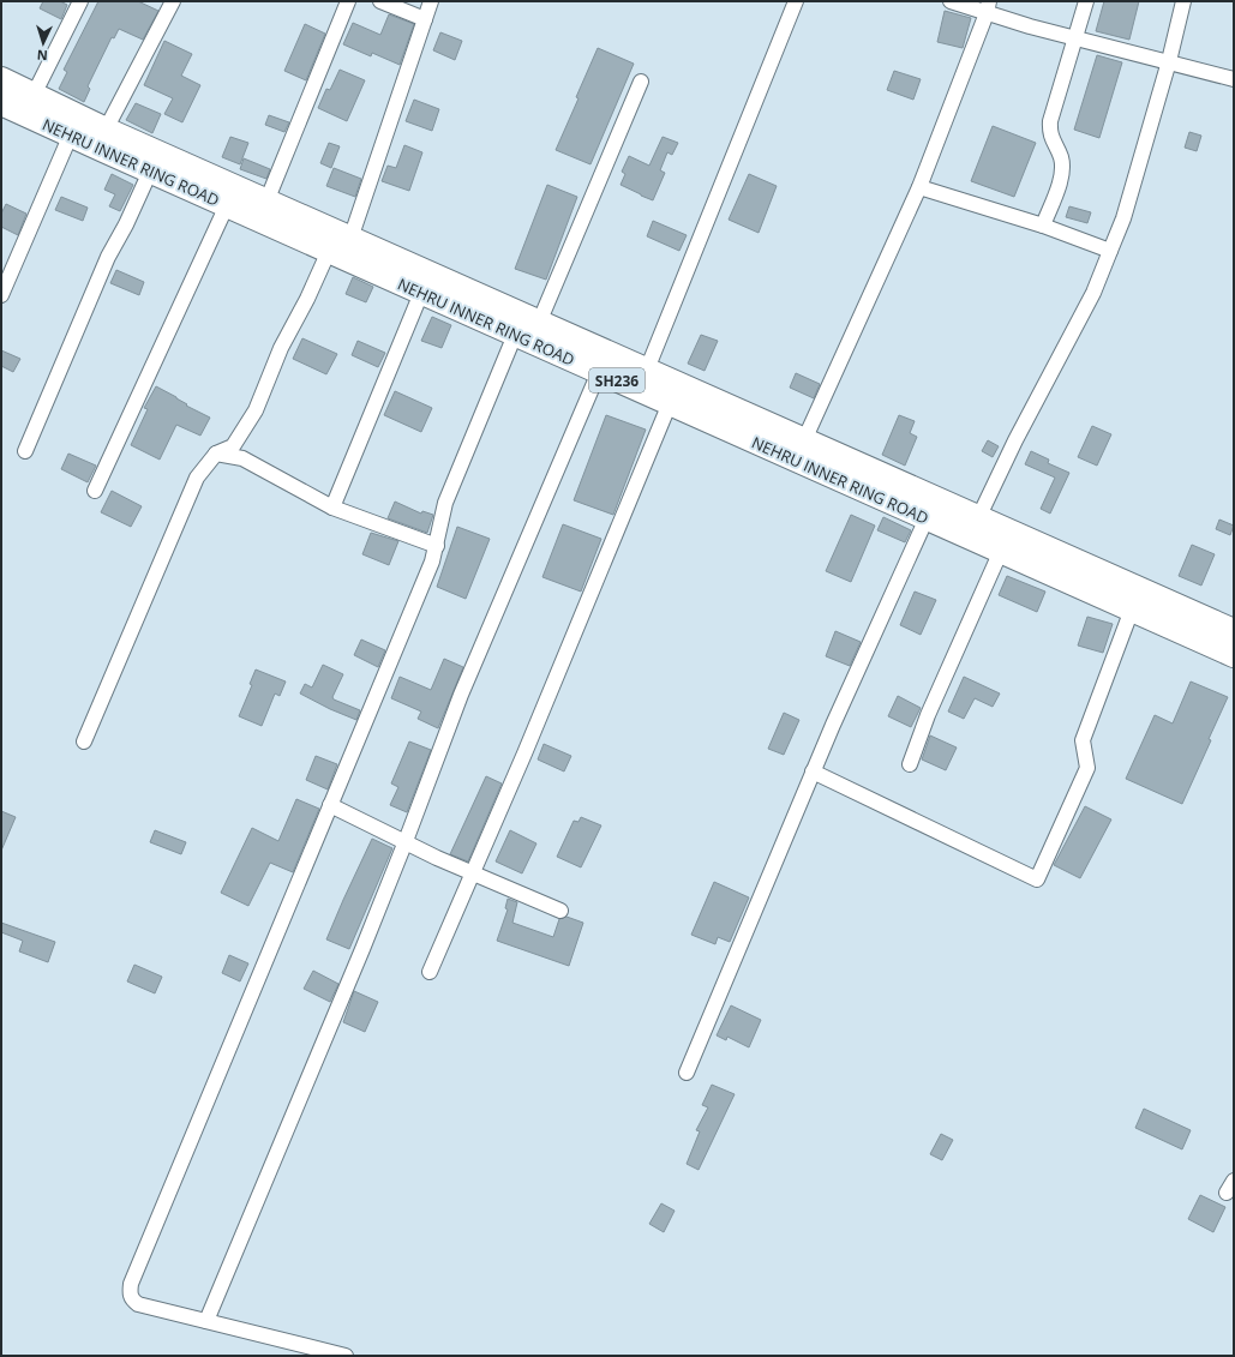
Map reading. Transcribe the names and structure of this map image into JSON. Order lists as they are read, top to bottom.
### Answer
{
  "streets": {
    "main road": ["NEHRU INNER RING ROAD", "SH236"]
  },
  "north": "bottom"
}
